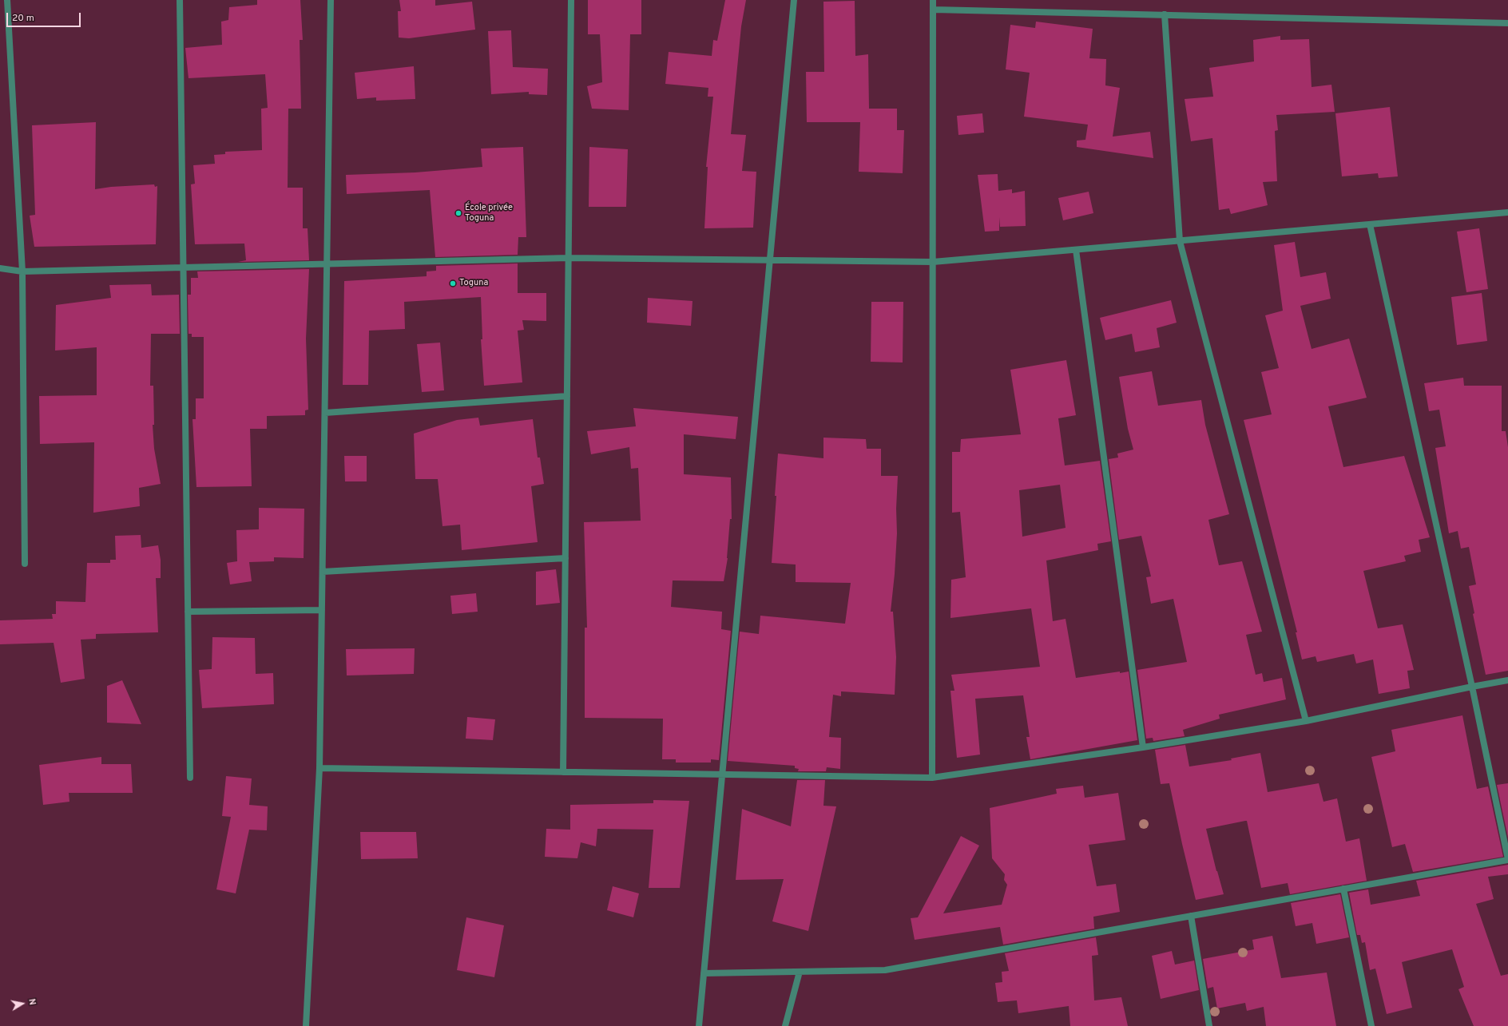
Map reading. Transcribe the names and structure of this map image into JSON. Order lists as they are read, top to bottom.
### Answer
{
  "places": ["École privée Toguna", "Toguna"],
  "scale_bar": "20 m",
  "north": "right"
}
